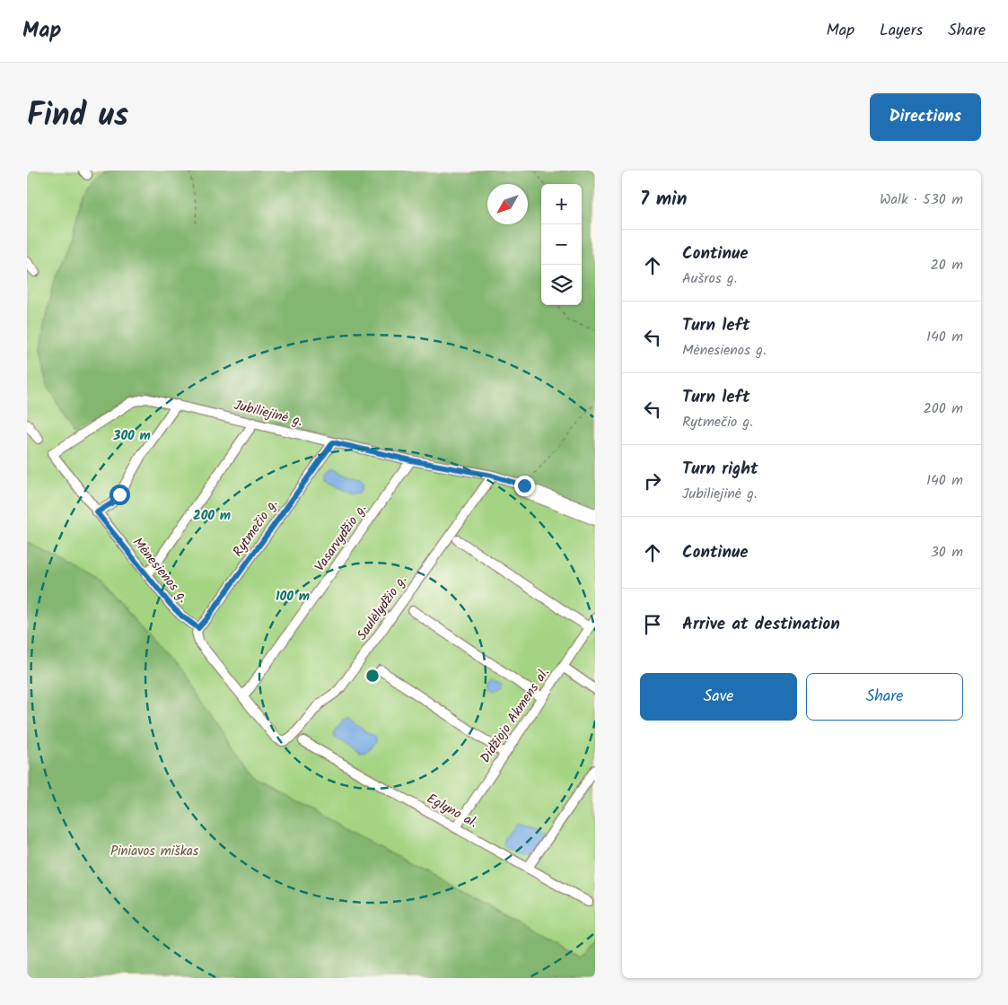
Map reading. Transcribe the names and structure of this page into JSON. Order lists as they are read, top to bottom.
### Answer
{
  "streets": {
    "street": [
      "Jubiliejinė g.",
      "Rytmečio g.",
      "Vasarvydžio g.",
      "Mėnesienos g.",
      "Saulėlydžio g.",
      "Didžiojo Akmens al.",
      "Eglyno al."
    ]
  },
  "crossings": [
    ["Jubiliejinė g.", "Rytmečio g."],
    ["Jubiliejinė g.", "Vasarvydžio g."],
    ["Jubiliejinė g.", "Mėnesienos g."],
    ["Jubiliejinė g.", "Saulėlydžio g."],
    ["Rytmečio g.", "Mėnesienos g."],
    ["Vasarvydžio g.", "Saulėlydžio g."],
    ["Didžiojo Akmens al.", "Eglyno al."]
  ],
  "parks": ["Piniavos miškas"],
  "north": "bottom left",
  "page": {
    "header": "Map",
    "nav": ["Map", "Layers", "Share"],
    "title": "Find us",
    "buttons": [
      "Directions",
      ["Save", "Share"]
    ],
    "heading": ["7 min", "Walk · 530 m"],
    "map_buttons": ["+", "−"],
    "list": [
      ["Continue", "Aušros g.", "20 m"],
      ["Turn left", "Mėnesienos g.", "140 m"],
      ["Turn left", "Rytmečio g.", "200 m"],
      ["Turn right", "Jubiliejinė g.", "140 m"],
      ["Continue", "30 m"],
      "Arrive at destination"
    ]
  },
  "rings": ["300 m", "200 m", "100 m"]
}
